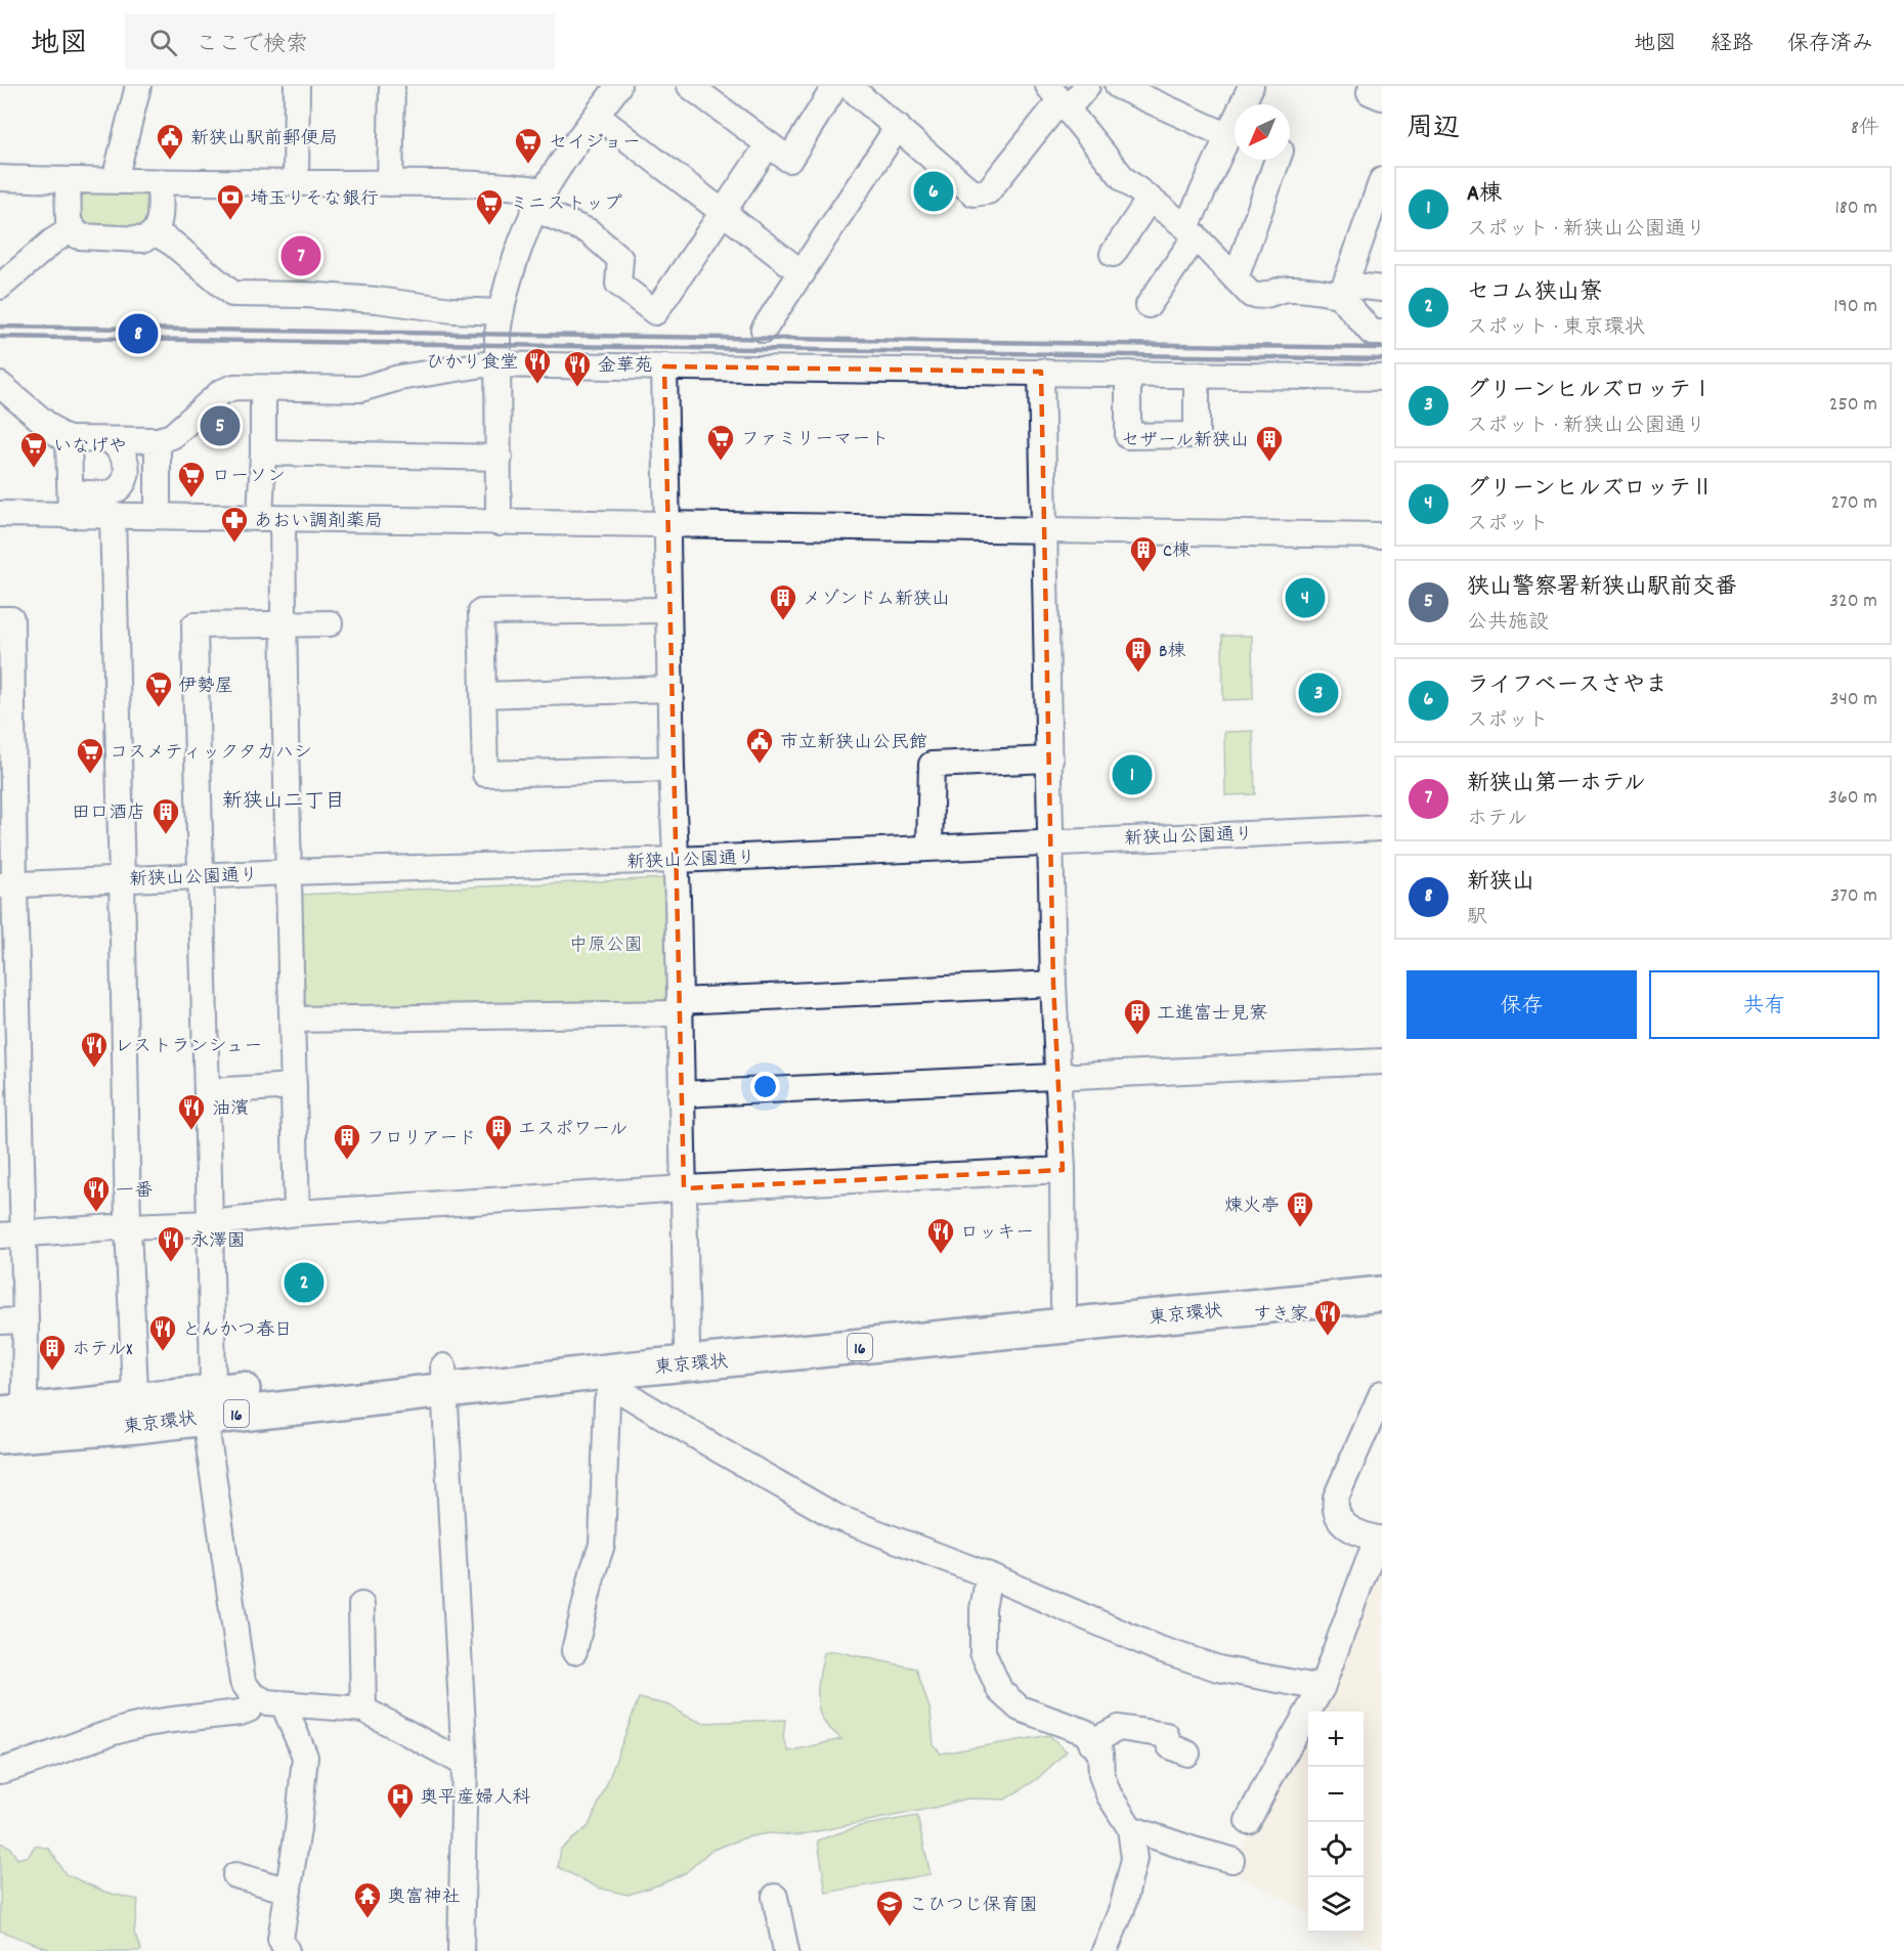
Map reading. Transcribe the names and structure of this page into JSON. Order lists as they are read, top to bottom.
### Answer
{
  "streets": {
    "highway": ["東京環状", "16"],
    "street": ["新狭山公園通り"]
  },
  "districts": ["新狭山二丁目"],
  "parks": ["中原公園"],
  "places": {
    "public building": ["新狭山駅前郵便局", "市立新狭山公民館"],
    "supermarket": [
      "セイジョー",
      "ミニストップ",
      "ファミリーマート",
      "いなげや",
      "ローソン",
      "伊勢屋",
      "コスメティックタカハシ"
    ],
    "bank": ["埼玉りそな銀行"],
    "restaurant": [
      "ひかり食堂",
      "金華苑",
      "レストランシュー",
      "油濱",
      "一番",
      "ロッキー",
      "永澤園",
      "すき家",
      "とんかつ春日"
    ],
    "building": [
      "セザール新狭山",
      "C棟",
      "メゾンドム新狭山",
      "B棟",
      "田口酒店",
      "工進富士見寮",
      "エスポワール",
      "フロリアード",
      "煉火亭",
      "ホテルX"
    ],
    "pharmacy": ["あおい調剤薬局"],
    "hospital": ["奥平産婦人科"],
    "temple": ["奥富神社"],
    "school or university": ["こひつじ保育園"]
  },
  "north": "bottom left",
  "page": {
    "header": "地図",
    "search": "ここで検索",
    "nav": ["地図", "経路", "保存済み"],
    "heading": ["周辺", "8件"],
    "list": [
      {
        "mark": "1",
        "name": "A棟",
        "note": "スポット · 新狭山公園通り",
        "value": "180 m"
      },
      {
        "mark": "2",
        "name": "セコム狭山寮",
        "note": "スポット · 東京環状",
        "value": "190 m"
      },
      {
        "mark": "3",
        "name": "グリーンヒルズロッテⅠ",
        "note": "スポット · 新狭山公園通り",
        "value": "250 m"
      },
      {
        "mark": "4",
        "name": "グリーンヒルズロッテⅡ",
        "note": "スポット",
        "value": "270 m"
      },
      {
        "mark": "5",
        "name": "狭山警察署新狭山駅前交番",
        "note": "公共施設",
        "value": "320 m"
      },
      {
        "mark": "6",
        "name": "ライフベースさやま",
        "note": "スポット",
        "value": "340 m"
      },
      {
        "mark": "7",
        "name": "新狭山第一ホテル",
        "note": "ホテル",
        "value": "360 m"
      },
      {
        "mark": "8",
        "name": "新狭山",
        "note": "駅",
        "value": "370 m"
      }
    ],
    "pins": [
      "6",
      "7",
      "8",
      "5",
      "4",
      "3",
      "1",
      "2"
    ],
    "buttons": ["保存", "共有"],
    "map_buttons": ["+", "−"]
  }
}
